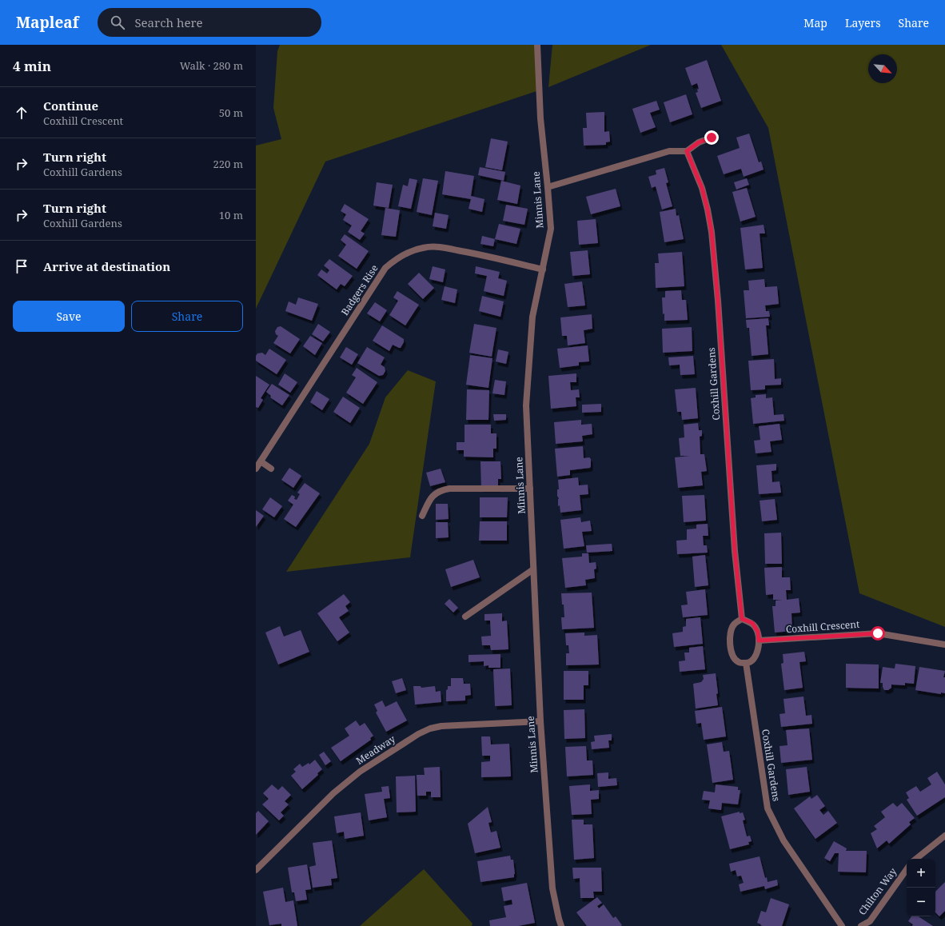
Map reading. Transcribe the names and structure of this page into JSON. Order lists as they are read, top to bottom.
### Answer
{
  "streets": {
    "street": [
      "Minnis Lane",
      "Badgers Rise",
      "Coxhill Gardens",
      "Coxhill Crescent",
      "Meadway",
      "Chilton Way"
    ]
  },
  "crossings": [
    ["Minnis Lane", "Badgers Rise"],
    ["Minnis Lane", "Meadway"],
    ["Coxhill Gardens", "Coxhill Crescent"]
  ],
  "north": "bottom right",
  "page": {
    "header": "Mapleaf",
    "search": "Search here",
    "nav": ["Map", "Layers", "Share"],
    "heading": ["4 min", "Walk · 280 m"],
    "list": [
      ["Continue", "Coxhill Crescent", "50 m"],
      ["Turn right", "Coxhill Gardens", "220 m"],
      ["Turn right", "Coxhill Gardens", "10 m"],
      "Arrive at destination"
    ],
    "buttons": ["Save", "Share"],
    "map_buttons": ["+", "−"]
  }
}
